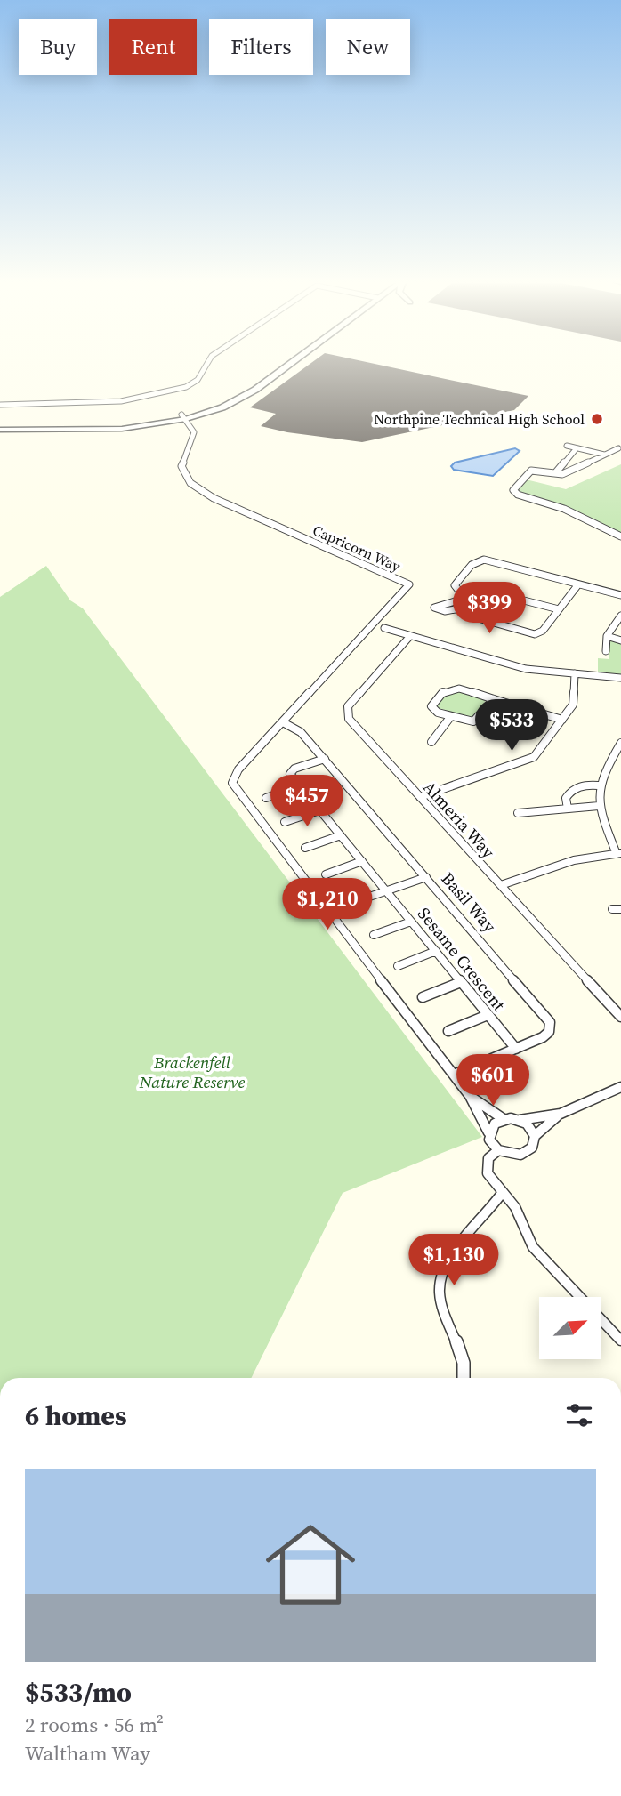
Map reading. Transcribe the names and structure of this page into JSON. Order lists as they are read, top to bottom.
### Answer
{
  "streets": {
    "street": [
      "Capricorn Way",
      "Almeria Way",
      "Basil Way",
      "Sesame Crescent"
    ]
  },
  "crossings": [
    ["Capricorn Way", "Basil Way"],
    ["Basil Way", "Sesame Crescent"]
  ],
  "parks": ["Brackenfell Nature Reserve"],
  "places": ["Northpine Technical High School"],
  "north": "top right",
  "page": {
    "chip": [
      "Buy",
      "Rent",
      "Filters",
      "New"
    ],
    "price": [
      "$399",
      "$533",
      "$457",
      "$1,210",
      "$601",
      "$1,130"
    ],
    "heading": "6 homes",
    "list": [
      {
        "name": "$533/mo",
        "note": "2 rooms · 56 m² · Waltham Way"
      }
    ]
  }
}
